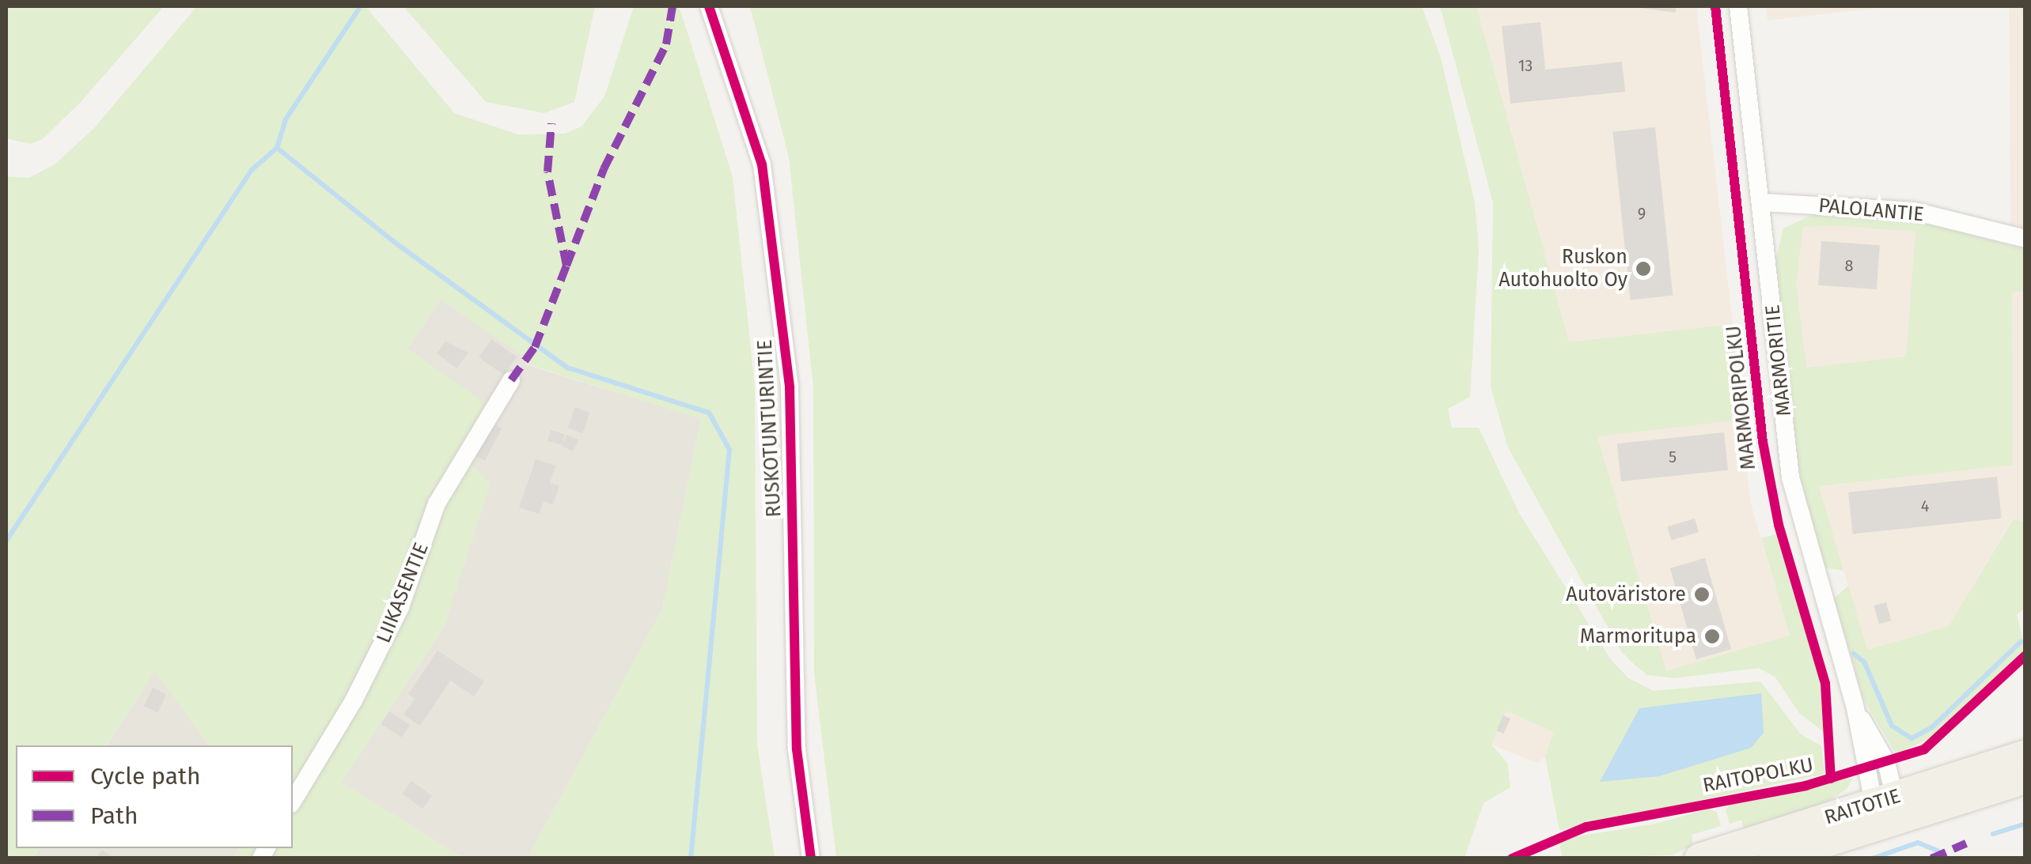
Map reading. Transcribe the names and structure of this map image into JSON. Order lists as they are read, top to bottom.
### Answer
{
  "streets": {
    "main road": ["RAITOTIE"],
    "street": [
      "PALOLANTIE",
      "MARMORITIE",
      "RUSKOTUNTURINTIE",
      "LIIKASENTIE"
    ],
    "cycle path": ["MARMORIPOLKU", "RAITOPOLKU"]
  },
  "crossings": [
    ["PALOLANTIE", "MARMORITIE"],
    ["MARMORITIE", "RAITOTIE"]
  ],
  "places": ["Ruskon Autohuolto Oy", "Autoväristore", "Marmoritupa"],
  "house_numbers": [
    "13",
    "9",
    "8",
    "5",
    "4"
  ],
  "legend": ["Cycle path", "Path"]
}
